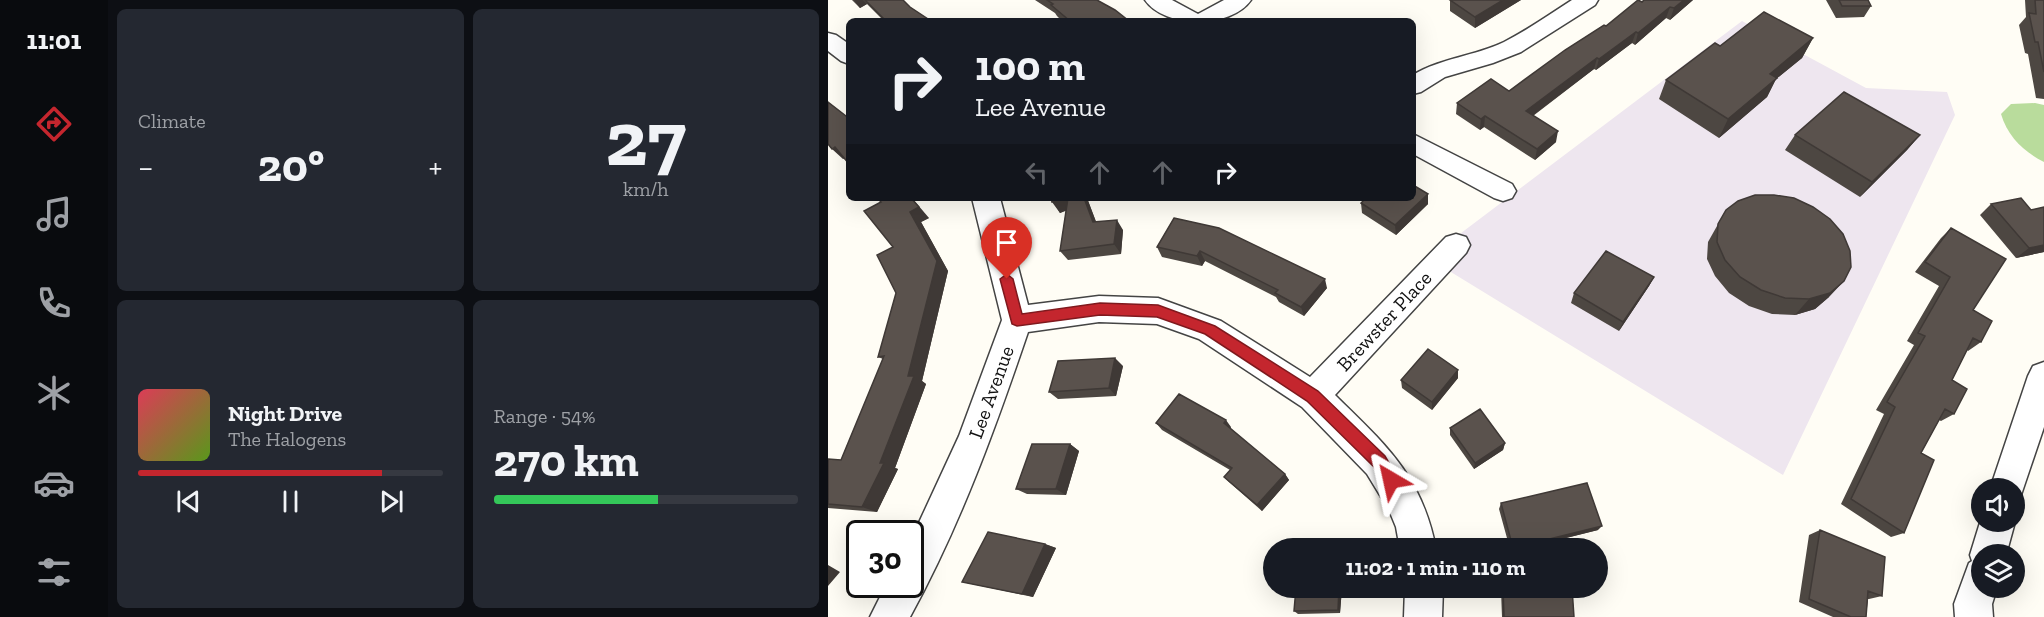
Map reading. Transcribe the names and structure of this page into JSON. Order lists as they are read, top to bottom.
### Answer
{
  "streets": {
    "street": ["Brewster Place", "Lee Avenue"]
  },
  "page": {
    "tabs": "11:01",
    "tile": [
      "Climate",
      ["27", "km/h"],
      ["Range · 54%", "270 km"]
    ],
    "turn": ["100 m", "Lee Avenue"],
    "heat": ["−", "20°", "+"],
    "song": ["Night Drive", "The Halogens"],
    "limit": "30",
    "trip": "11:02 · 1 min · 110 m"
  }
}
